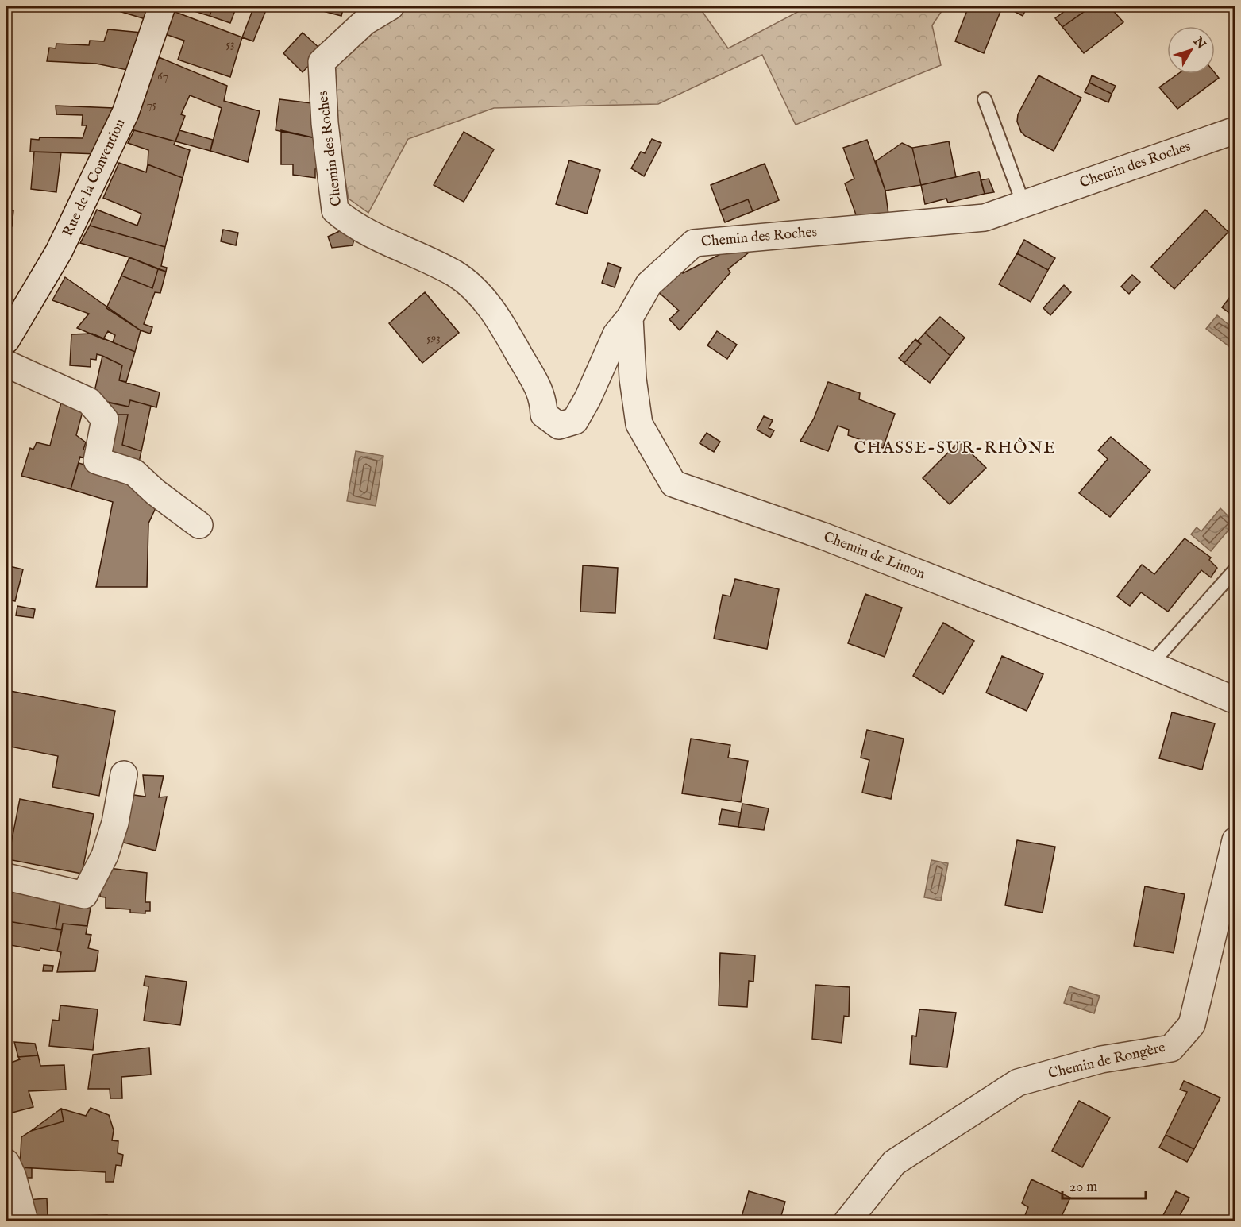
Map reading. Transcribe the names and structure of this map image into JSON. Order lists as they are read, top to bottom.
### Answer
{
  "streets": {
    "street": [
      "Chemin des Roches",
      "Rue de la Convention",
      "Chemin de Limon",
      "Chemin de Rongère"
    ]
  },
  "crossings": [
    ["Chemin des Roches", "Chemin de Limon"]
  ],
  "districts": ["CHASSE-SUR-RHÔNE"],
  "house_numbers": [
    "53",
    "67",
    "75",
    "593"
  ],
  "scale_bar": "20 m",
  "north": "top right"
}
